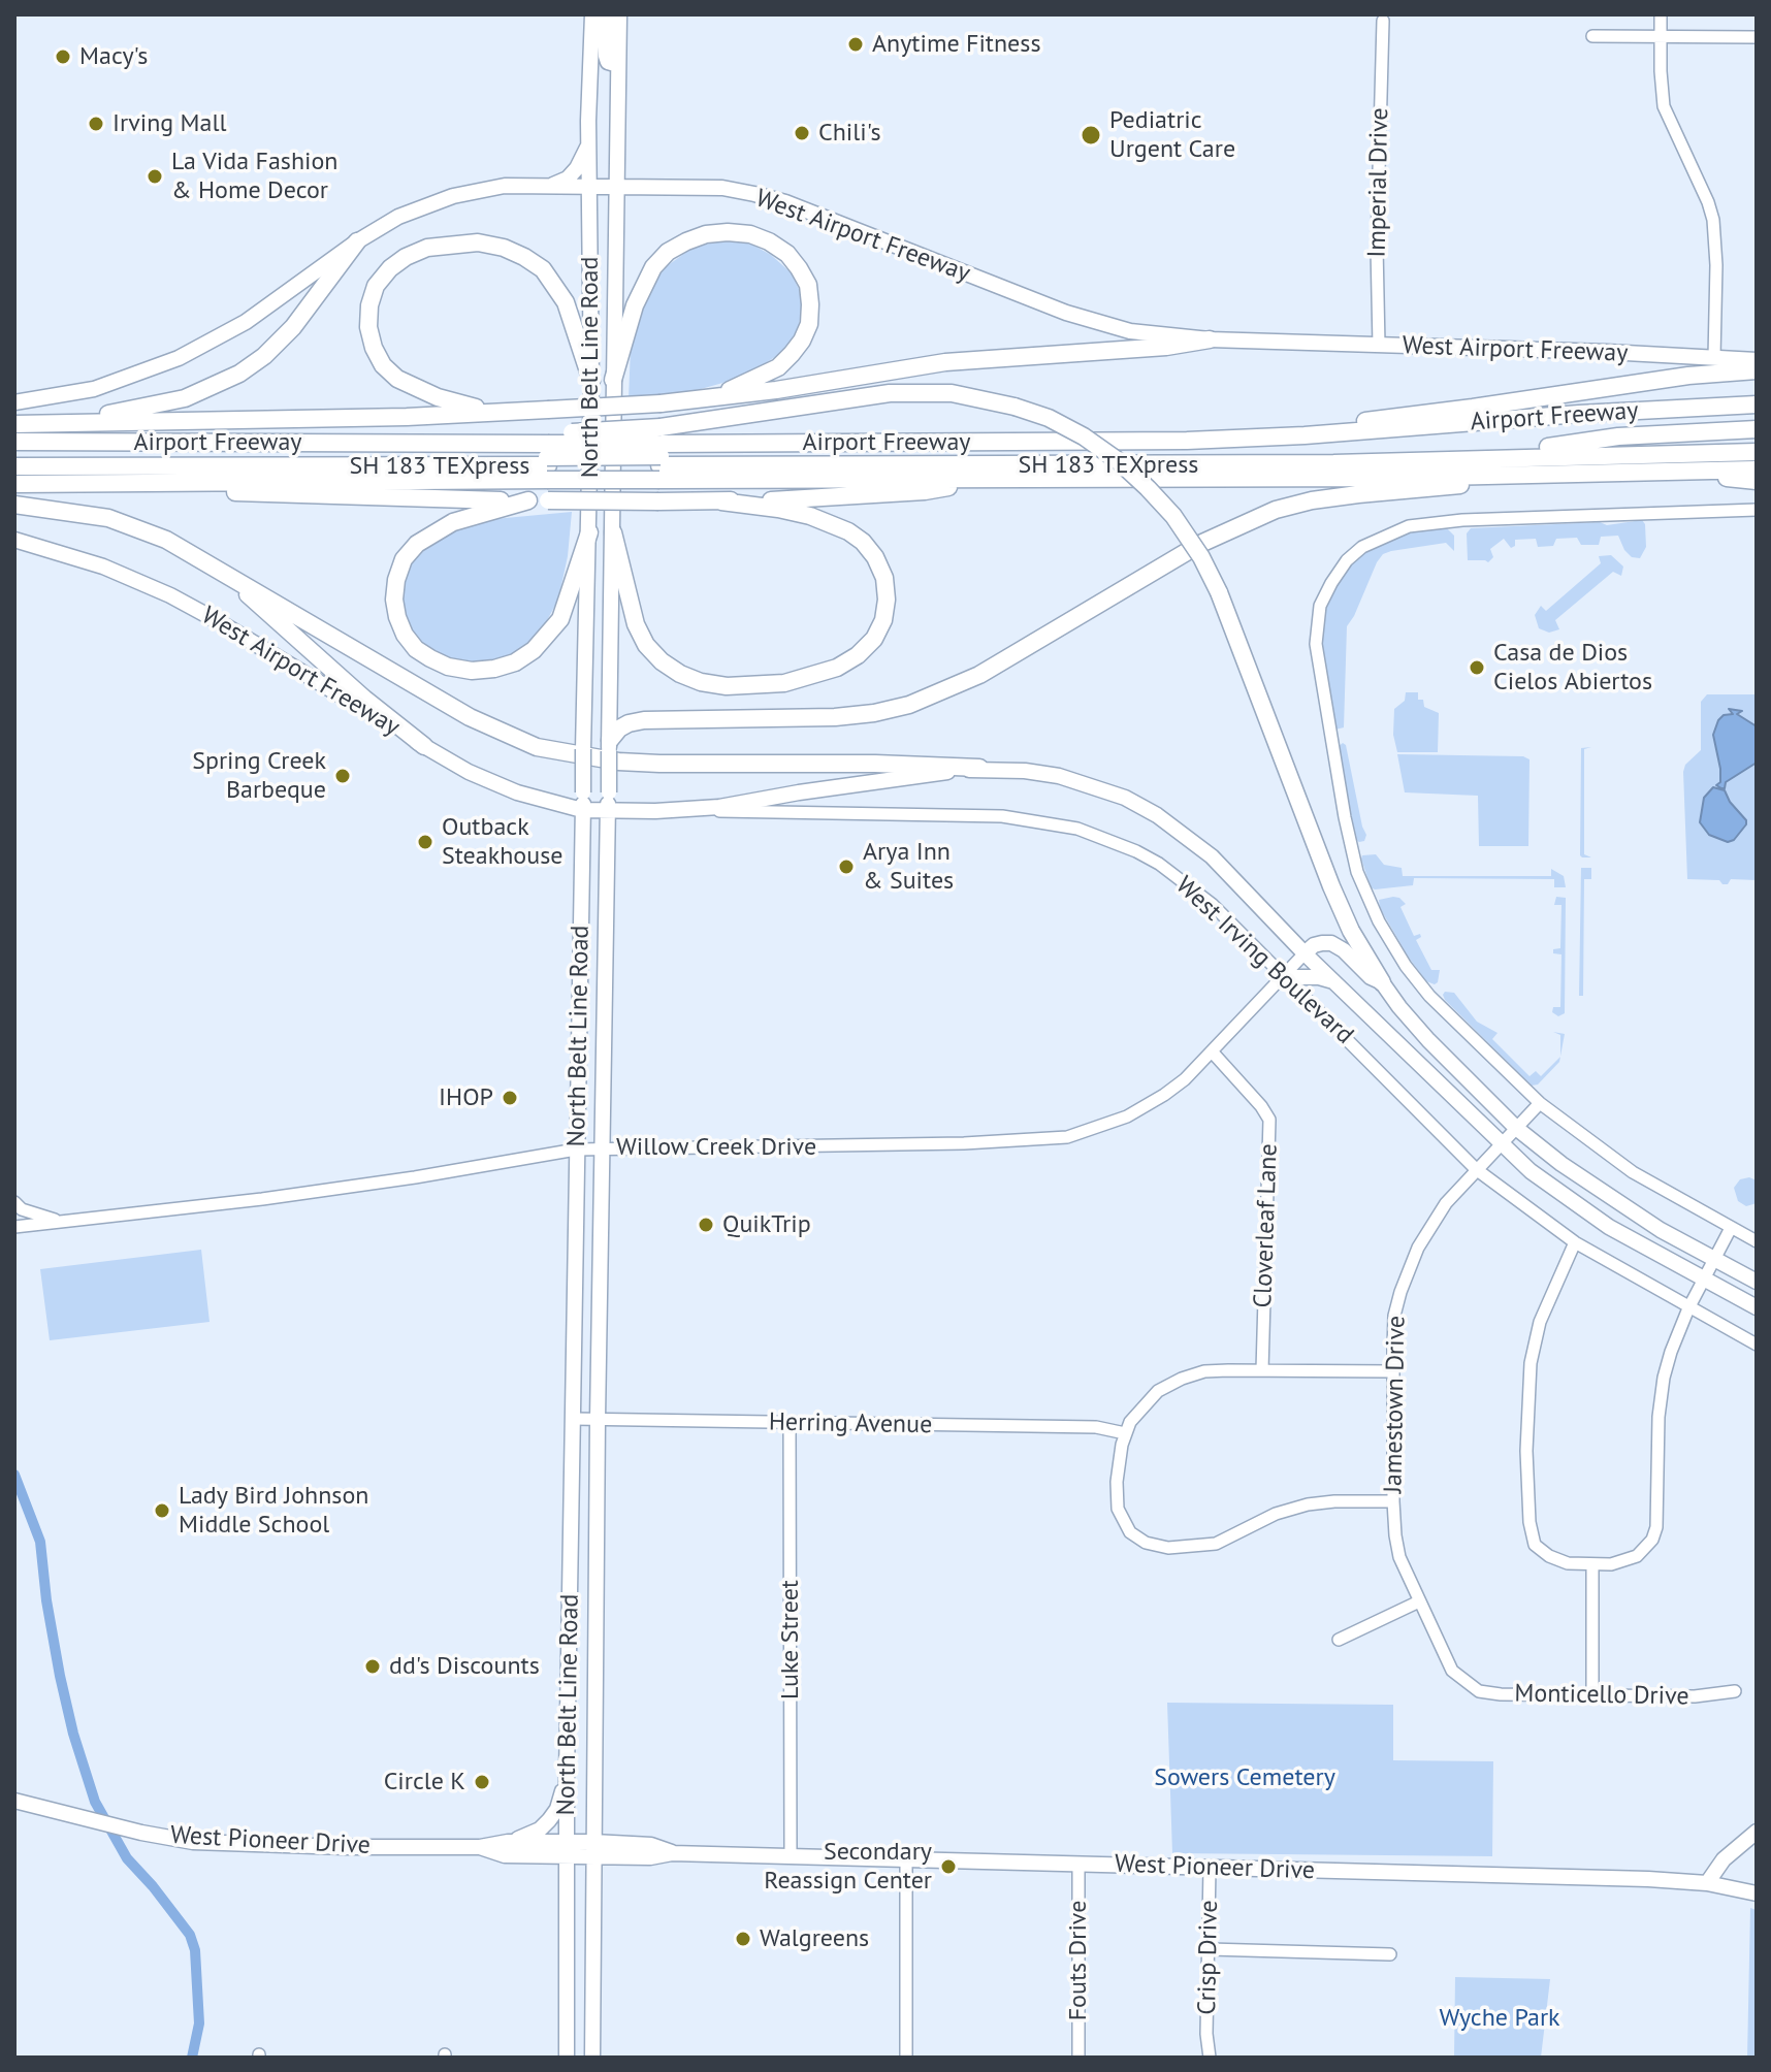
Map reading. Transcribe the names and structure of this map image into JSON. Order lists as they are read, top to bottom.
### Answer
{
  "streets": {
    "highway": ["Airport Freeway", "SH 183 TEXpress"],
    "main road": [
      "West Airport Freeway",
      "North Belt Line Road",
      "West Irving Boulevard",
      "West Pioneer Drive"
    ],
    "street": [
      "Imperial Drive",
      "Willow Creek Drive",
      "Cloverleaf Lane",
      "Jamestown Drive",
      "Herring Avenue",
      "Luke Street",
      "Monticello Drive",
      "Crisp Drive",
      "Fouts Drive"
    ]
  },
  "crossings": [
    ["Imperial Drive", "West Airport Freeway"],
    ["West Airport Freeway", "North Belt Line Road"],
    ["West Airport Freeway", "West Irving Boulevard"],
    ["North Belt Line Road", "West Irving Boulevard"],
    ["North Belt Line Road", "Willow Creek Drive"],
    ["North Belt Line Road", "Herring Avenue"],
    ["North Belt Line Road", "West Pioneer Drive"],
    ["Airport Freeway", "SH 183 TEXpress"],
    ["West Irving Boulevard", "Willow Creek Drive"],
    ["West Irving Boulevard", "Jamestown Drive"],
    ["Willow Creek Drive", "Cloverleaf Lane"],
    ["Jamestown Drive", "Monticello Drive"],
    ["Herring Avenue", "Luke Street"],
    ["Luke Street", "West Pioneer Drive"],
    ["West Pioneer Drive", "Crisp Drive"],
    ["West Pioneer Drive", "Fouts Drive"]
  ],
  "parks": ["Sowers Cemetery", "Wyche Park"],
  "places": [
    "Anytime Fitness",
    "Macy's",
    "Irving Mall",
    "Chili's",
    "Pediatric Urgent Care",
    "La Vida Fashion & Home Decor",
    "Casa de Dios Cielos Abiertos",
    "Spring Creek Barbeque",
    "Outback Steakhouse",
    "Arya Inn & Suites",
    "IHOP",
    "QuikTrip",
    "Lady Bird Johnson Middle School",
    "dd's Discounts",
    "Circle K",
    "Secondary Reassign Center",
    "Walgreens"
  ]
}
